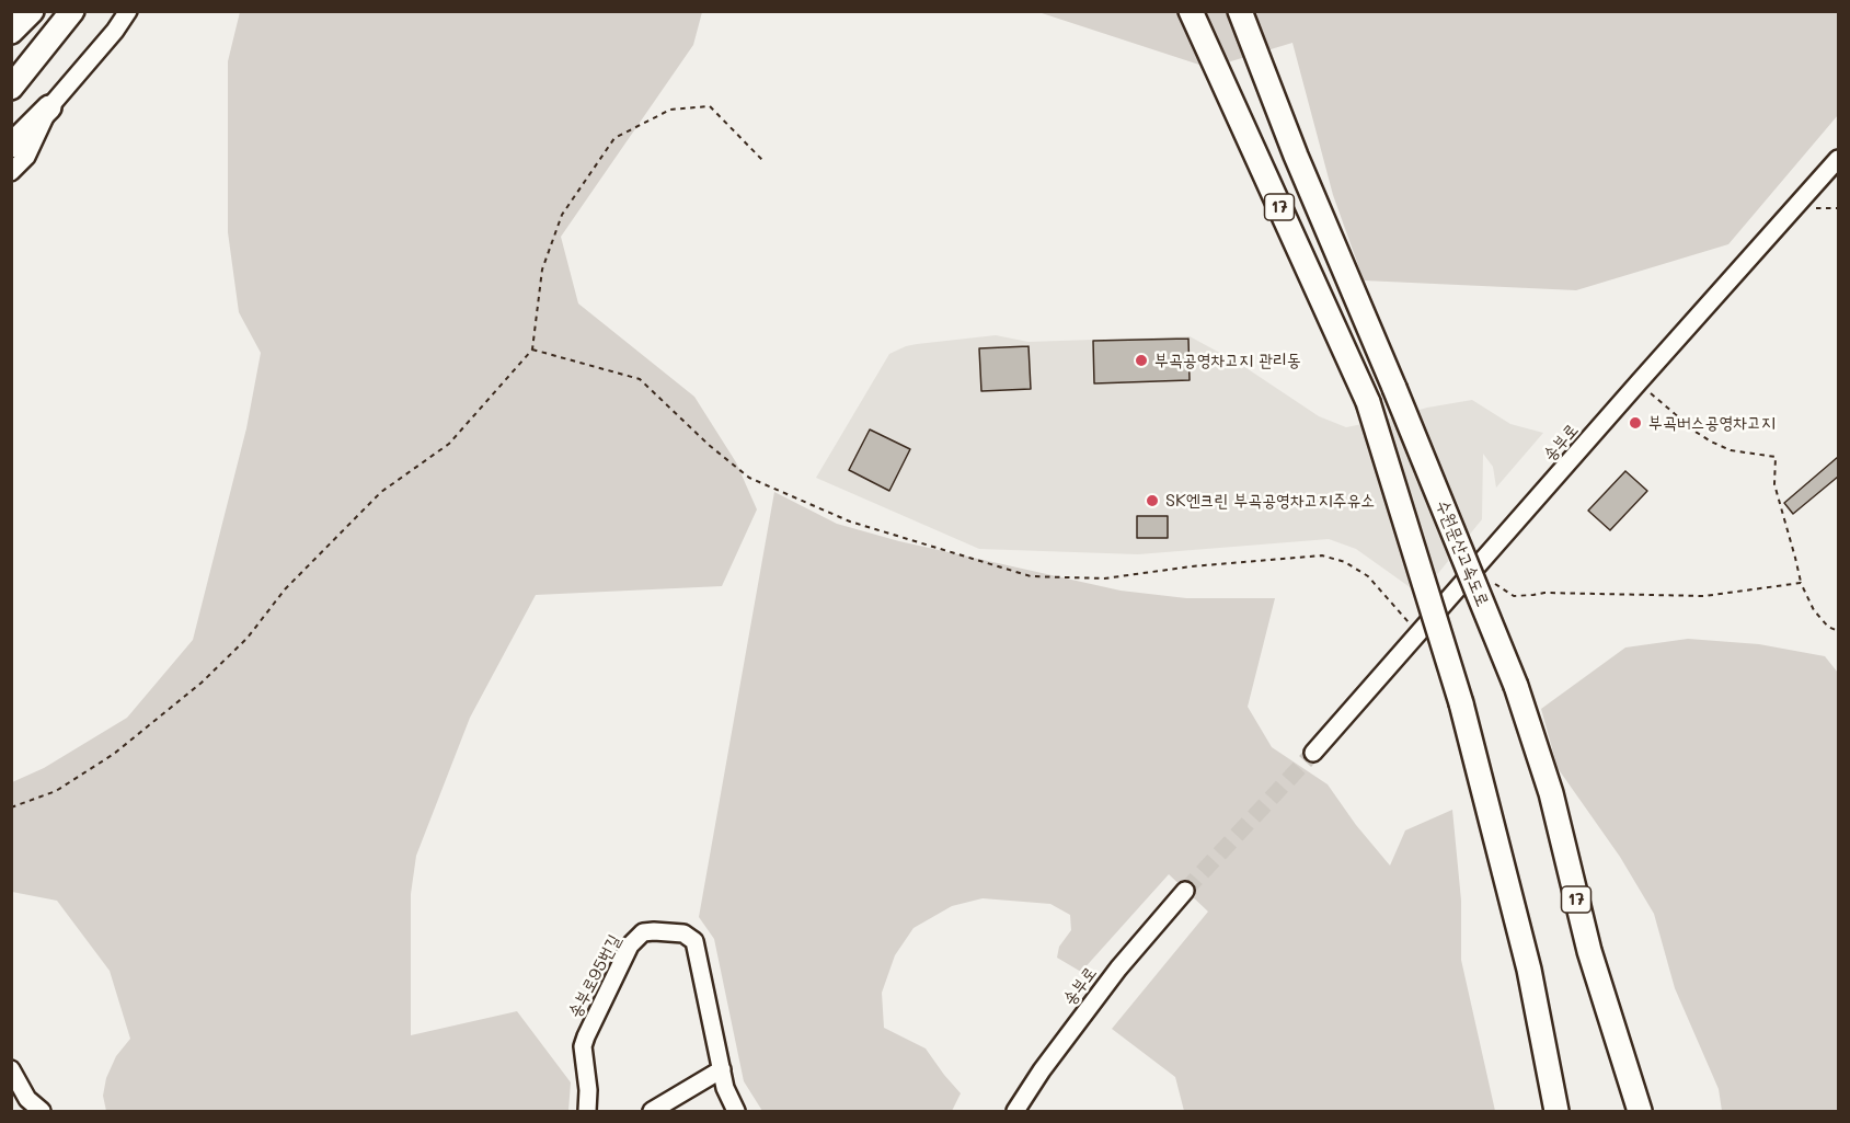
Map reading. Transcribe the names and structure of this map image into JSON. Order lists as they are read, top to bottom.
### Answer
{
  "streets": {
    "highway": ["17", "수원문산고속도로"],
    "street": ["송부로", "송부로95번길"]
  },
  "places": ["부곡공영차고지 관리동", "부곡버스공영차고지", "SK엔크린 부곡공영차고지주유소"]
}
